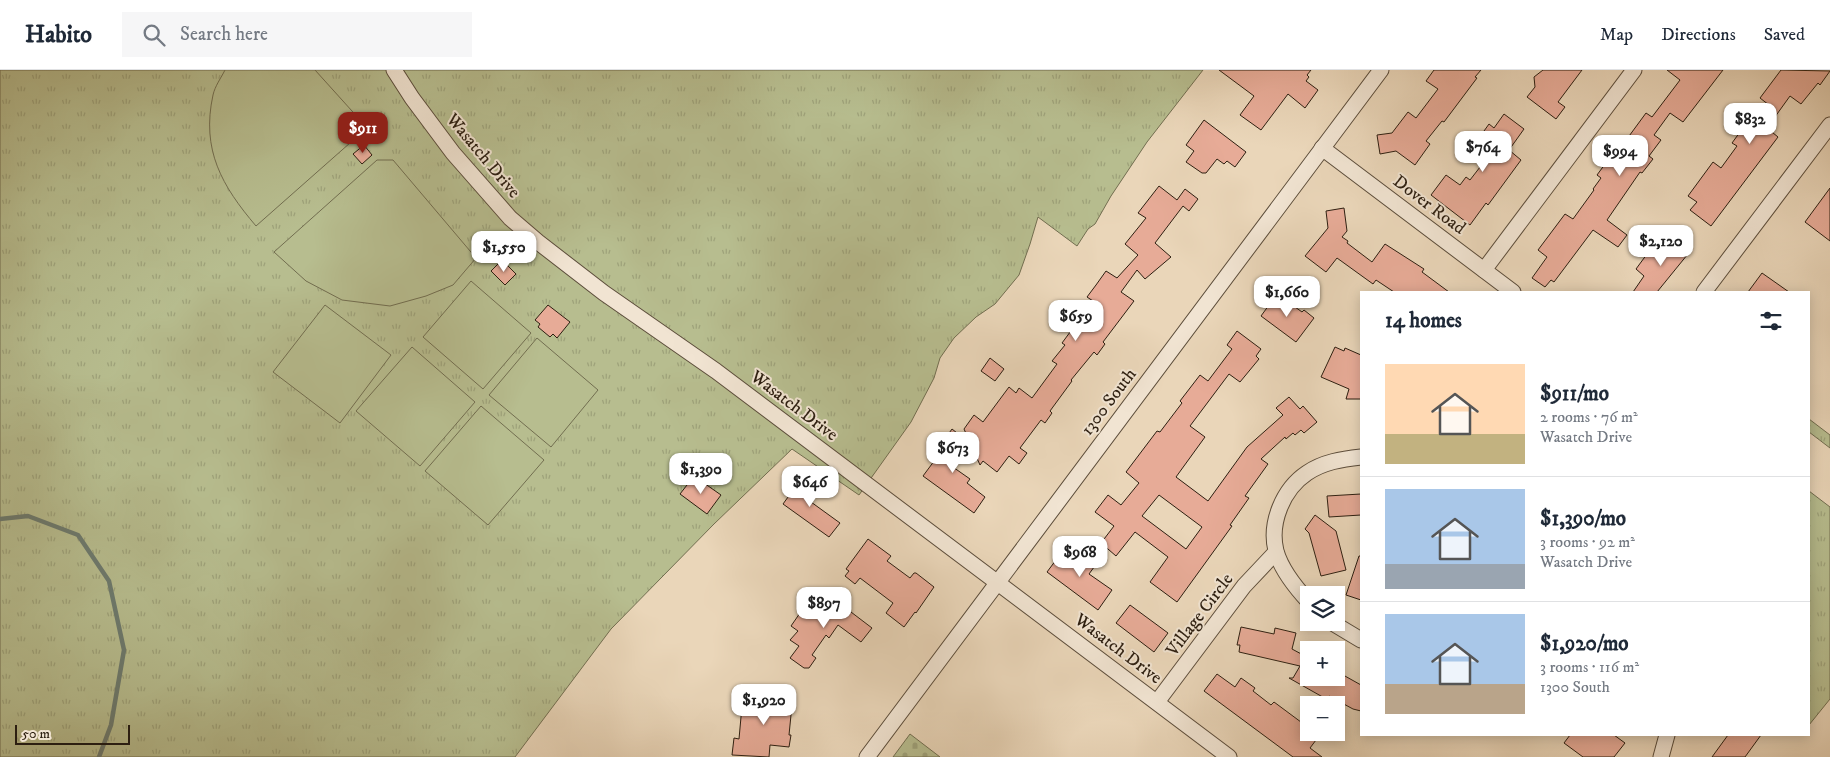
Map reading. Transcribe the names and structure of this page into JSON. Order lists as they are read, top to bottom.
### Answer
{
  "streets": {
    "street": [
      "Wasatch Drive",
      "Dover Road",
      "1300 South",
      "Village Circle"
    ]
  },
  "crossings": [
    ["Wasatch Drive", "1300 South"],
    ["Wasatch Drive", "Village Circle"],
    ["Dover Road", "1300 South"]
  ],
  "scale_bar": "50 m",
  "page": {
    "header": "Habito",
    "search": "Search here",
    "nav": ["Map", "Directions", "Saved"],
    "price": [
      "$832",
      "$911",
      "$764",
      "$994",
      "$2,120",
      "$1,550",
      "$1,660",
      "$659",
      "$673",
      "$1,390",
      "$646",
      "$968",
      "$897",
      "$1,920"
    ],
    "heading": "14 homes",
    "list": [
      {
        "name": "$911/mo",
        "note": "2 rooms · 76 m² · Wasatch Drive"
      },
      {
        "name": "$1,390/mo",
        "note": "3 rooms · 92 m² · Wasatch Drive"
      },
      {
        "name": "$1,920/mo",
        "note": "3 rooms · 116 m² · 1300 South"
      }
    ],
    "map_buttons": ["+", "−"],
    "scale": "50 m"
  }
}
